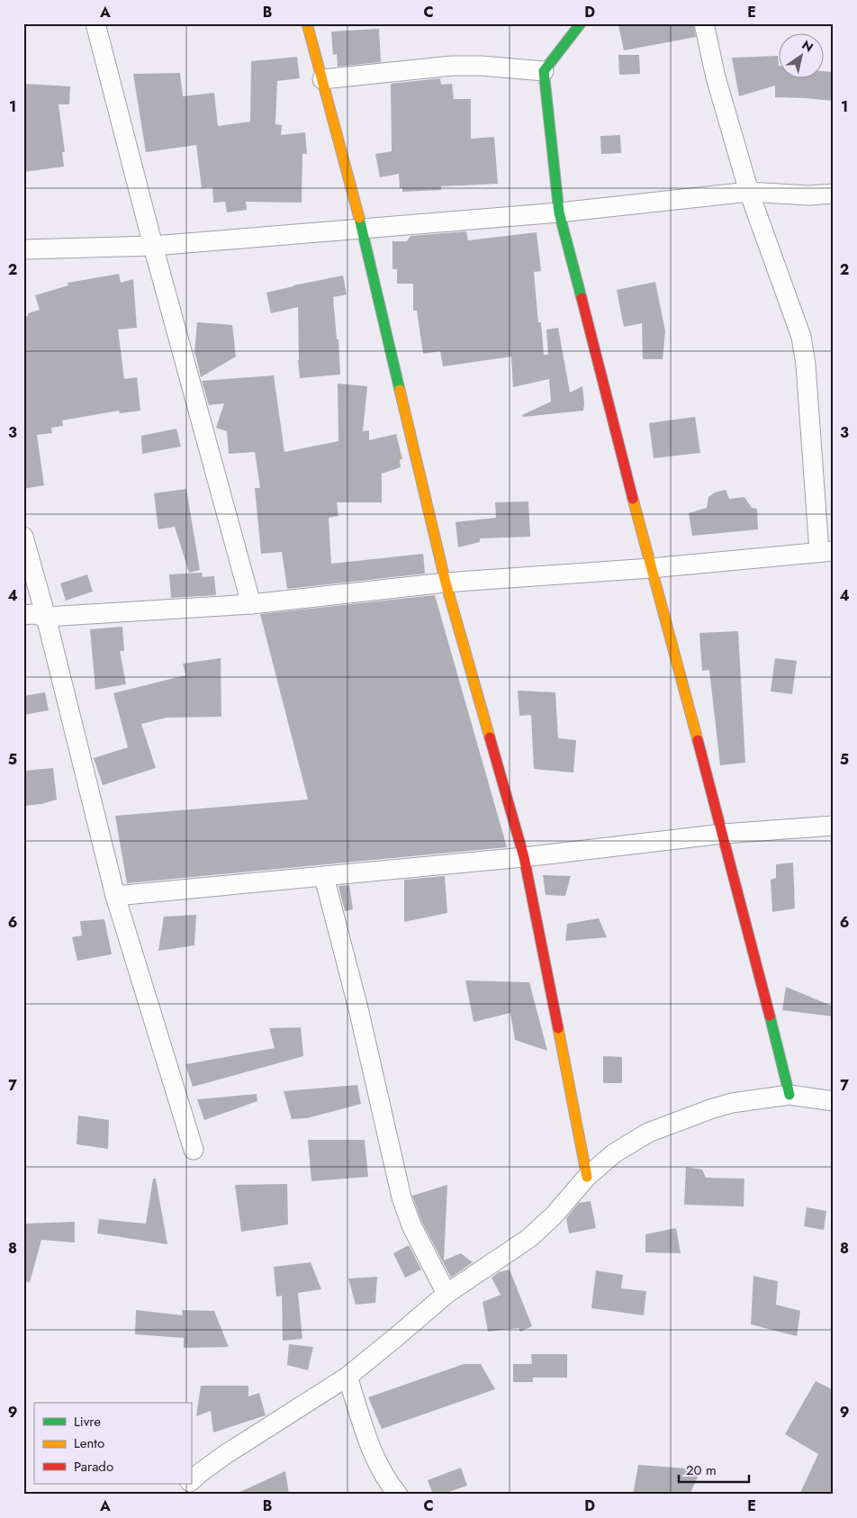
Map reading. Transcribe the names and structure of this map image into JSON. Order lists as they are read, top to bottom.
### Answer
{
  "legend": ["Livre", "Lento", "Parado"],
  "scale_bar": "20 m",
  "north": "top right",
  "grid": {
    "columns": [
      "A",
      "B",
      "C",
      "D",
      "E"
    ],
    "rows": [
      "1",
      "2",
      "3",
      "4",
      "5",
      "6",
      "7",
      "8",
      "9"
    ]
  }
}
